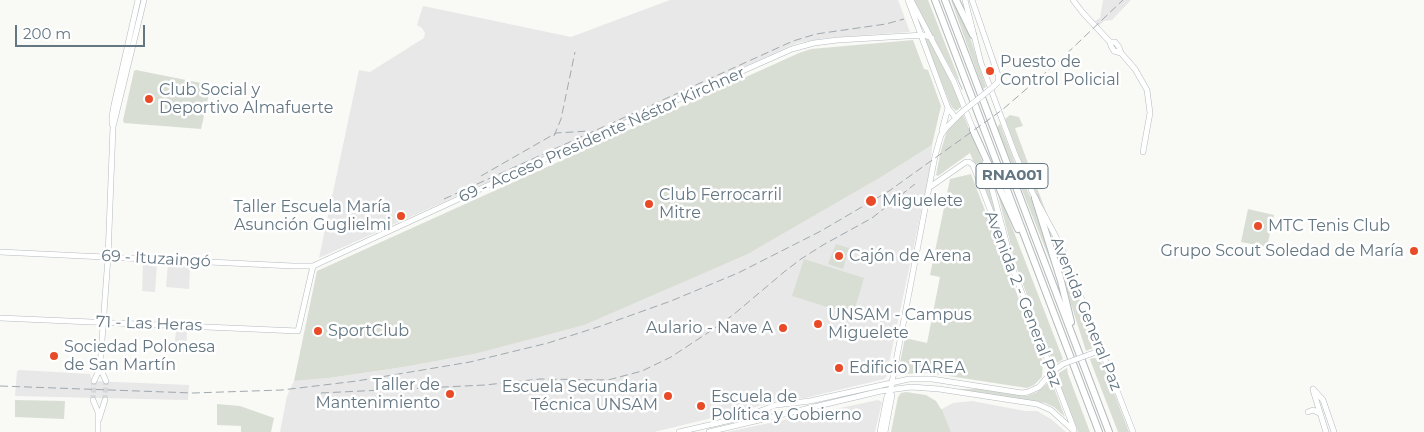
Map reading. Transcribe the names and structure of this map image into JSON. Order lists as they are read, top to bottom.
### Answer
{
  "streets": {
    "highway": ["RNA001", "Avenida General Paz"],
    "street": [
      "69 - Acceso Presidente Néstor Kirchner",
      "69 - Ituzaingó",
      "Avenida 2 - General Paz",
      "71 - Las Heras"
    ]
  },
  "crossings": [
    ["69 - Acceso Presidente Néstor Kirchner", "69 - Ituzaingó"],
    ["69 - Acceso Presidente Néstor Kirchner", "71 - Las Heras"],
    ["69 - Ituzaingó", "71 - Las Heras"]
  ],
  "places": [
    "Puesto de Control Policial",
    "Club Social y Deportivo Almafuerte",
    "Miguelete",
    "Club Ferrocarril Mitre",
    "Taller Escuela María Asunción Guglielmi",
    "MTC Tenis Club",
    "Grupo Scout Soledad de María",
    "Cajón de Arena",
    "UNSAM - Campus Miguelete",
    "Aulario - Nave A",
    "SportClub",
    "Sociedad Polonesa de San Martín",
    "Edificio TAREA",
    "Taller de Mantenimiento",
    "Escuela Secundaria Técnica UNSAM",
    "Escuela de Política y Gobierno"
  ],
  "scale_bar": "200 m"
}
